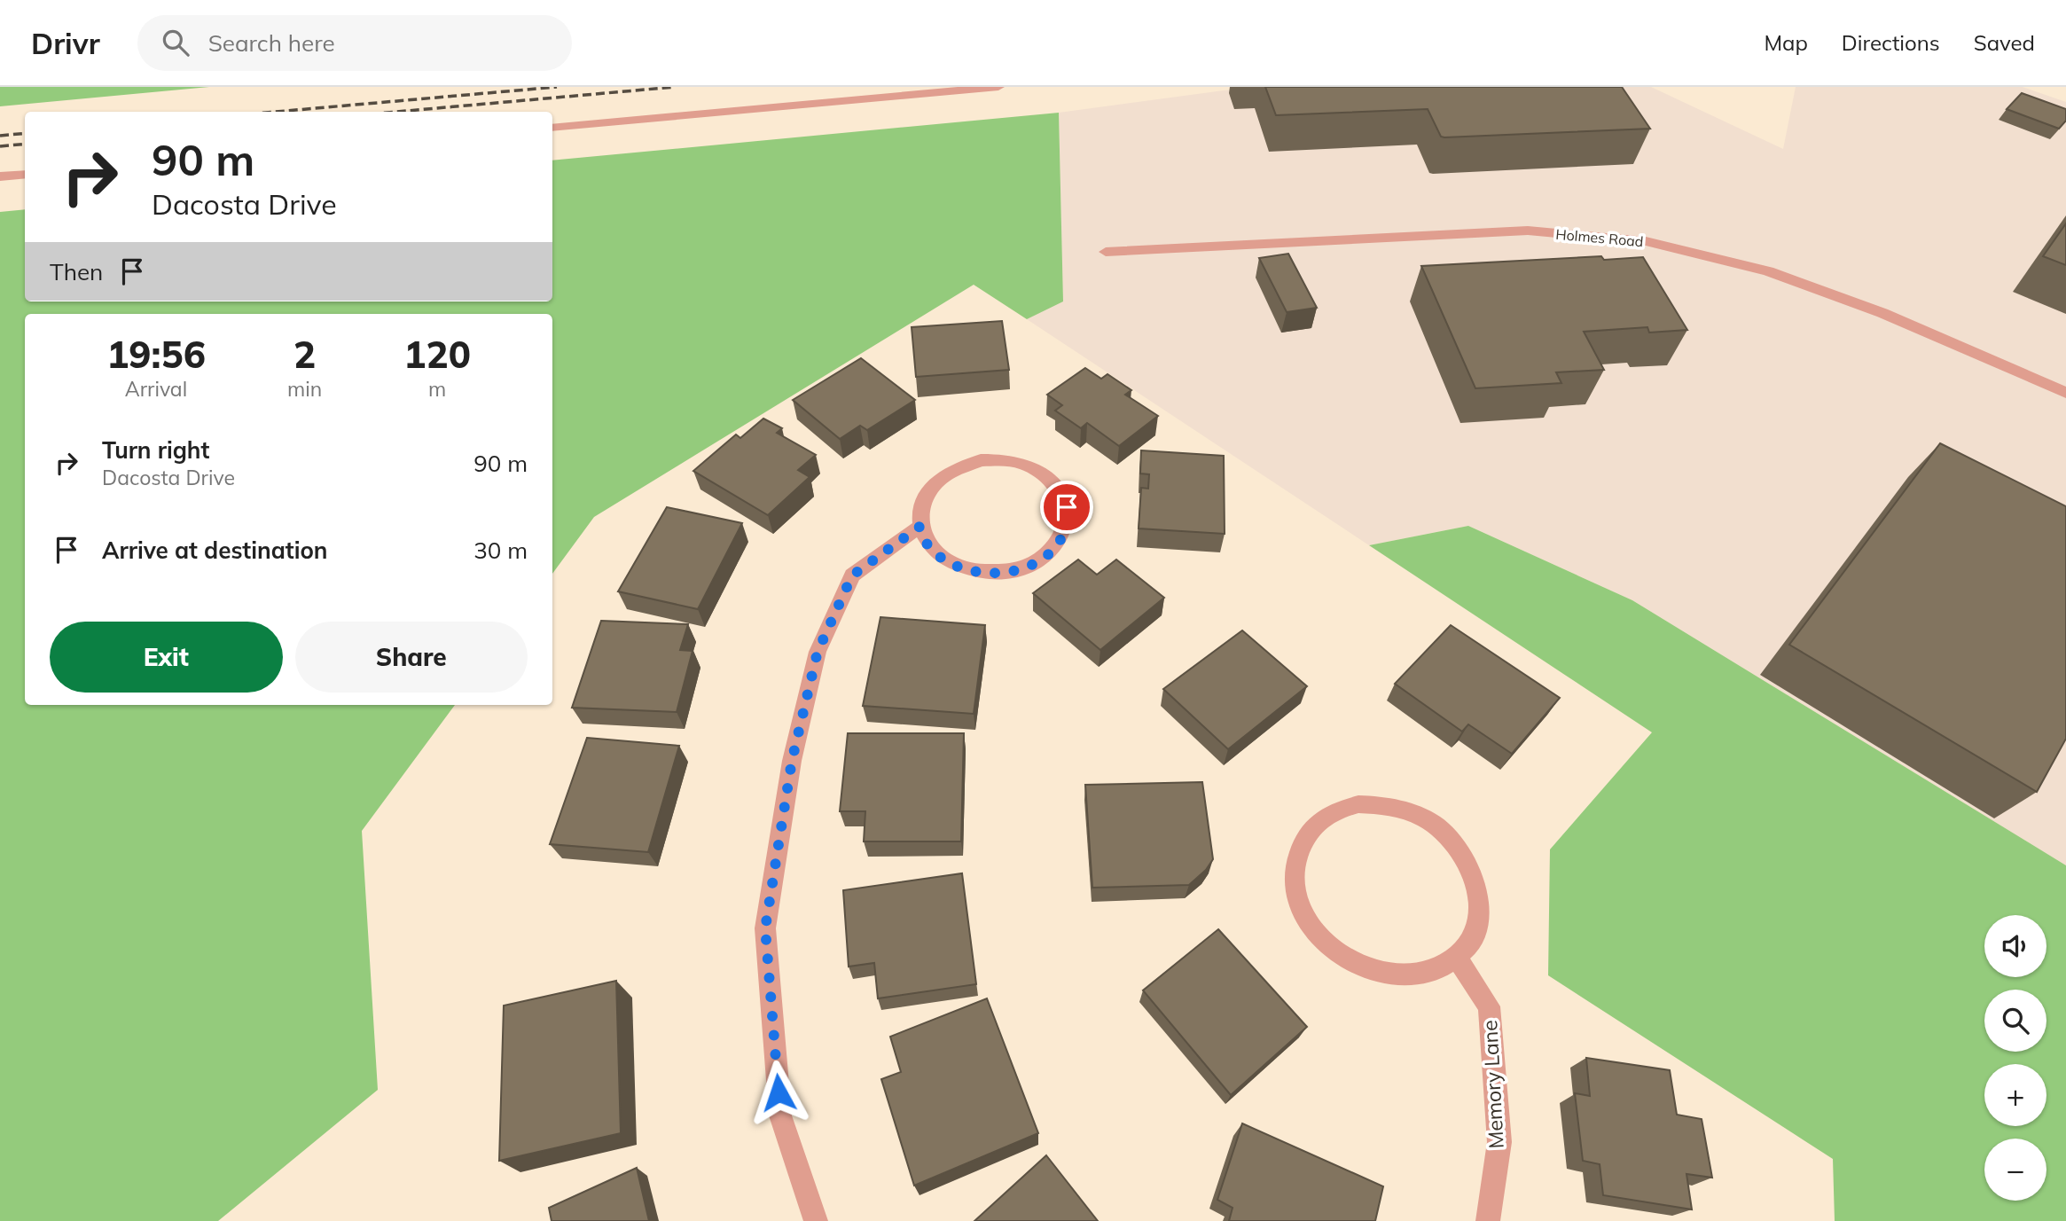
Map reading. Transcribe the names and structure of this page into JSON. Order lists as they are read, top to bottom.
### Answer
{
  "streets": {
    "street": ["Holmes Road", "Memory Lane"]
  },
  "page": {
    "header": "Drivr",
    "search": "Search here",
    "nav": ["Map", "Directions", "Saved"],
    "turn": ["90 m", "Dacosta Drive"],
    "then": "Then",
    "eta": [
      "19:56",
      "Arrival",
      "2",
      "min",
      "120",
      "m"
    ],
    "list": [
      {
        "name": "Turn right",
        "note": "Dacosta Drive",
        "value": "90 m"
      },
      {
        "name": "Arrive at destination",
        "value": "30 m"
      }
    ],
    "buttons": ["Exit", "Share"],
    "map_buttons": ["+", "−"]
  }
}
